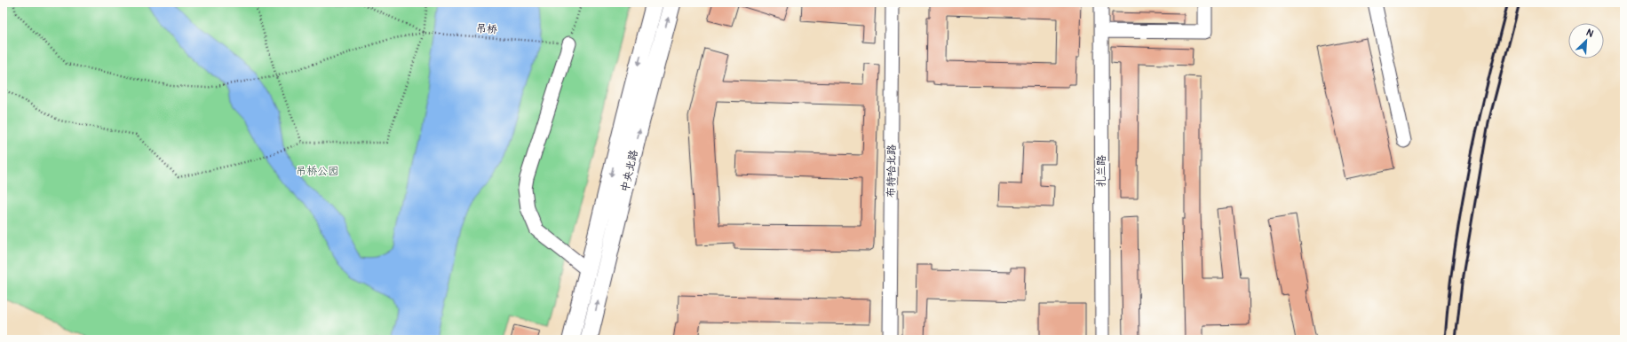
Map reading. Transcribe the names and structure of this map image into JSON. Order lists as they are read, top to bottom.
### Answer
{
  "streets": {
    "main road": ["中央北路"],
    "street": ["布特哈北路", "扎兰路"],
    "path": ["吊桥"]
  },
  "parks": ["吊桥公园"],
  "north": "top right"
}
